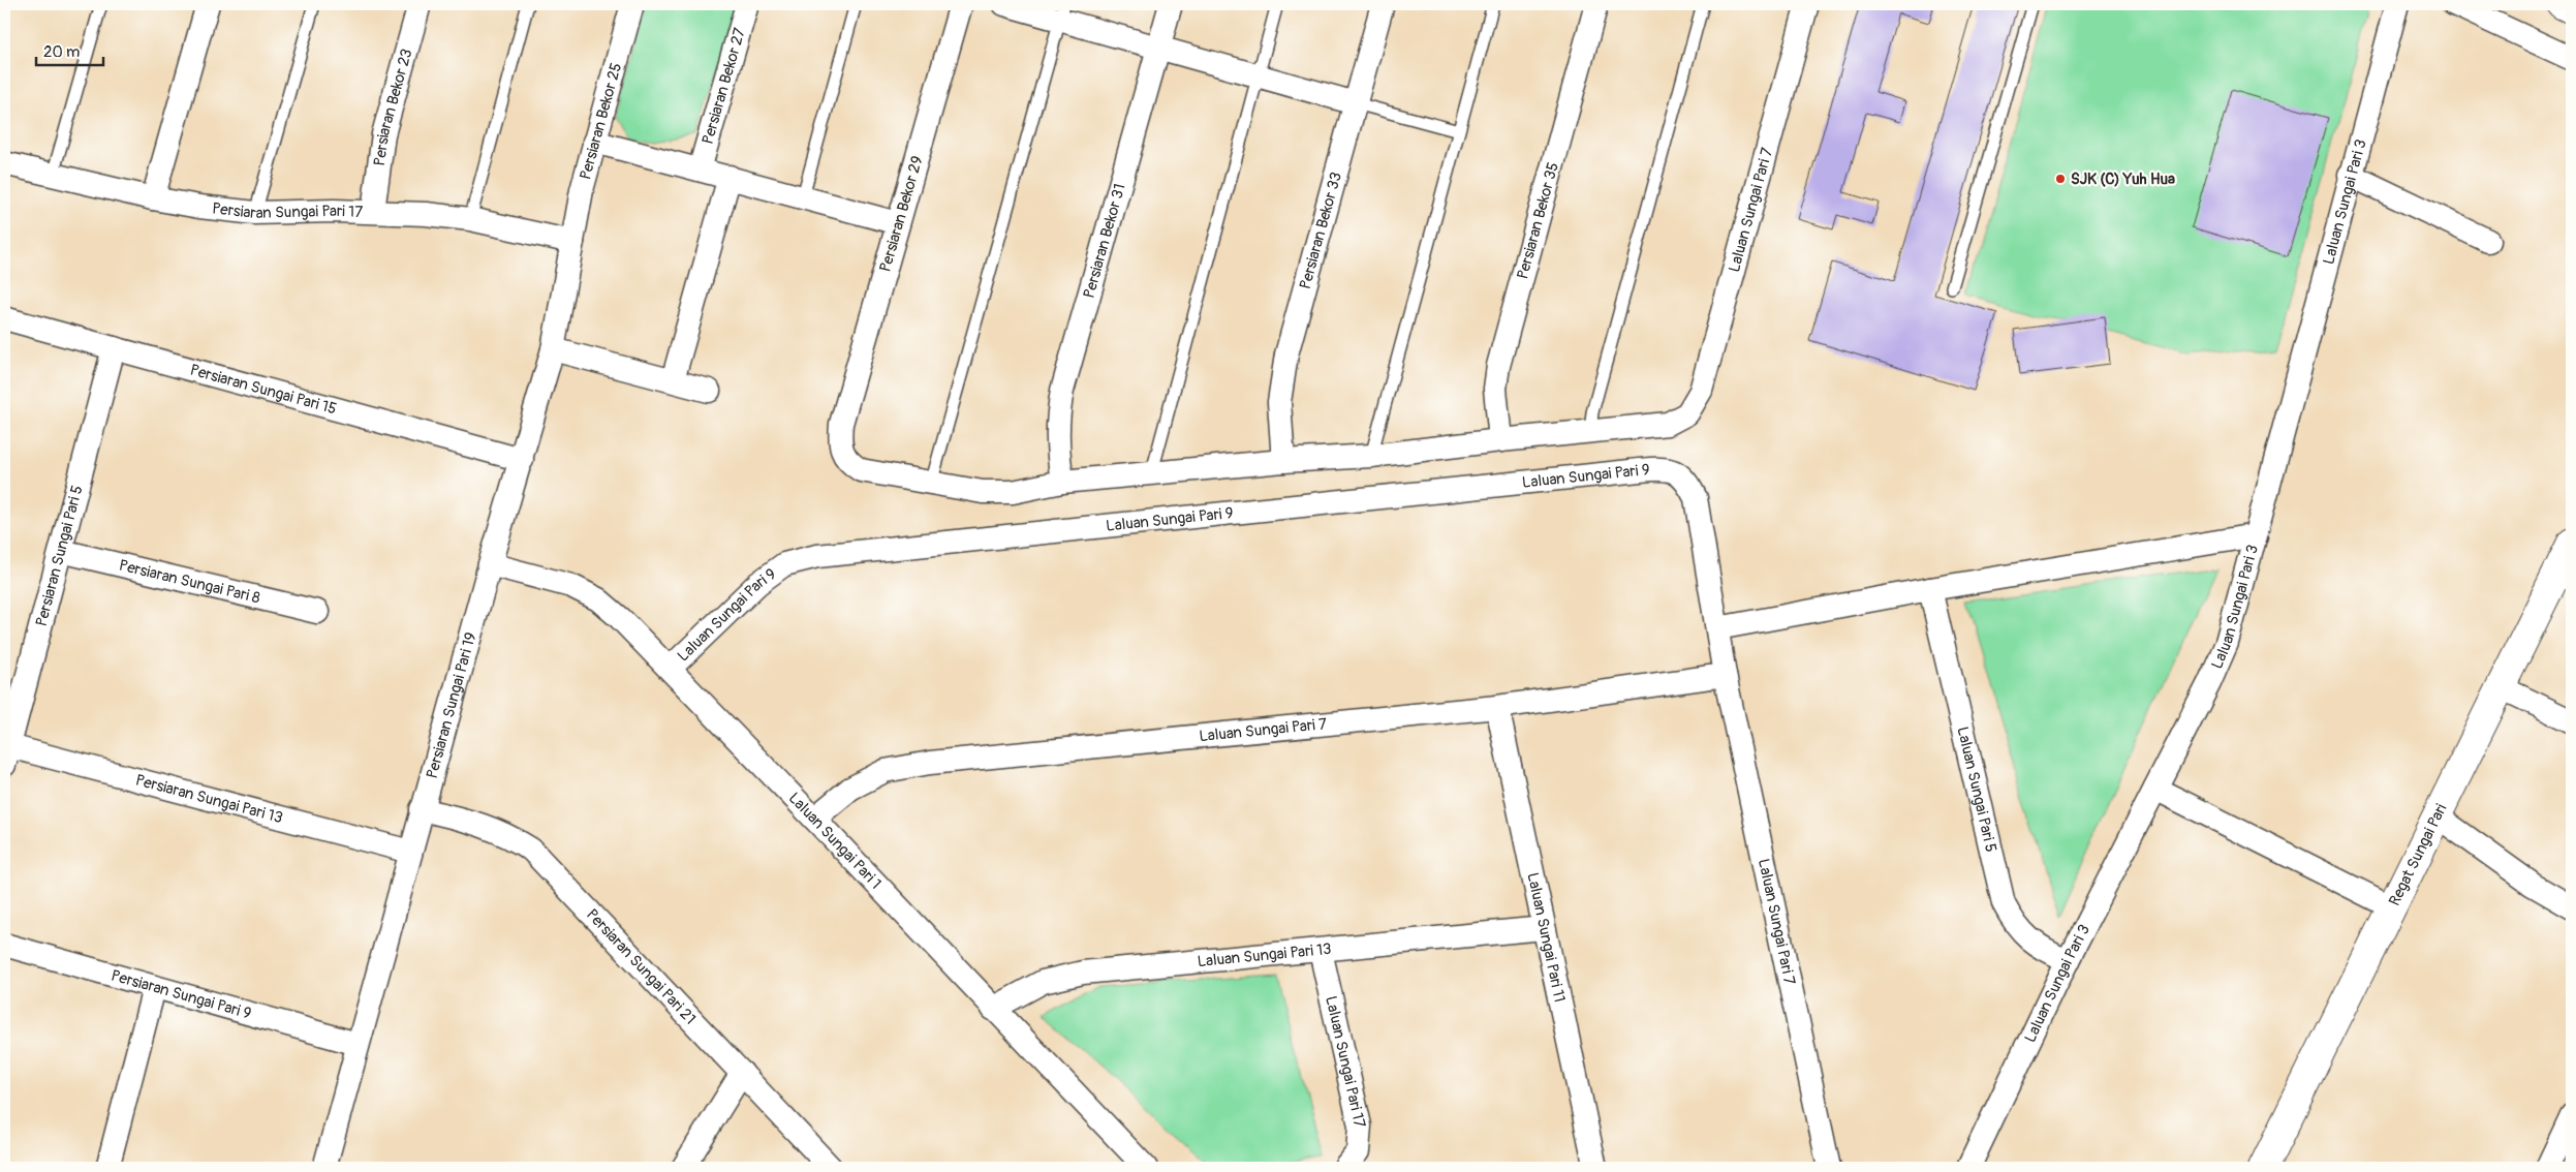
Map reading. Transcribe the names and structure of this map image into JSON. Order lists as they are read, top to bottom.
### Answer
{
  "streets": {
    "main road": ["Regat Sungai Pari"],
    "street": [
      "Persiaran Bekor 27",
      "Persiaran Bekor 23",
      "Persiaran Bekor 25",
      "Laluan Sungai Pari 3",
      "Persiaran Sungai Pari 17",
      "Laluan Sungai Pari 7",
      "Persiaran Bekor 29",
      "Persiaran Bekor 35",
      "Persiaran Bekor 33",
      "Persiaran Bekor 31",
      "Persiaran Sungai Pari 15",
      "Laluan Sungai Pari 9",
      "Persiaran Sungai Pari 5",
      "Persiaran Sungai Pari 8",
      "Persiaran Sungai Pari 19",
      "Laluan Sungai Pari 5",
      "Persiaran Sungai Pari 13",
      "Laluan Sungai Pari 1",
      "Laluan Sungai Pari 11",
      "Laluan Sungai Pari 13",
      "Persiaran Sungai Pari 21",
      "Persiaran Sungai Pari 9",
      "Laluan Sungai Pari 17"
    ]
  },
  "crossings": [
    ["Persiaran Bekor 23", "Persiaran Sungai Pari 17"],
    ["Persiaran Bekor 25", "Persiaran Sungai Pari 17"],
    ["Persiaran Bekor 25", "Persiaran Sungai Pari 19"],
    ["Laluan Sungai Pari 3", "Laluan Sungai Pari 5"],
    ["Persiaran Sungai Pari 17", "Persiaran Sungai Pari 19"],
    ["Laluan Sungai Pari 7", "Laluan Sungai Pari 9"],
    ["Laluan Sungai Pari 7", "Laluan Sungai Pari 1"],
    ["Laluan Sungai Pari 7", "Laluan Sungai Pari 11"],
    ["Persiaran Sungai Pari 15", "Persiaran Sungai Pari 5"],
    ["Persiaran Sungai Pari 15", "Persiaran Sungai Pari 19"],
    ["Laluan Sungai Pari 9", "Laluan Sungai Pari 1"],
    ["Persiaran Sungai Pari 5", "Persiaran Sungai Pari 8"],
    ["Persiaran Sungai Pari 5", "Persiaran Sungai Pari 13"],
    ["Persiaran Sungai Pari 19", "Persiaran Sungai Pari 13"],
    ["Persiaran Sungai Pari 19", "Laluan Sungai Pari 1"],
    ["Persiaran Sungai Pari 19", "Persiaran Sungai Pari 21"],
    ["Persiaran Sungai Pari 19", "Persiaran Sungai Pari 9"],
    ["Laluan Sungai Pari 1", "Laluan Sungai Pari 13"],
    ["Laluan Sungai Pari 11", "Laluan Sungai Pari 13"],
    ["Laluan Sungai Pari 13", "Laluan Sungai Pari 17"]
  ],
  "places": ["SJK (C) Yuh Hua"],
  "scale_bar": "20 m"
}
